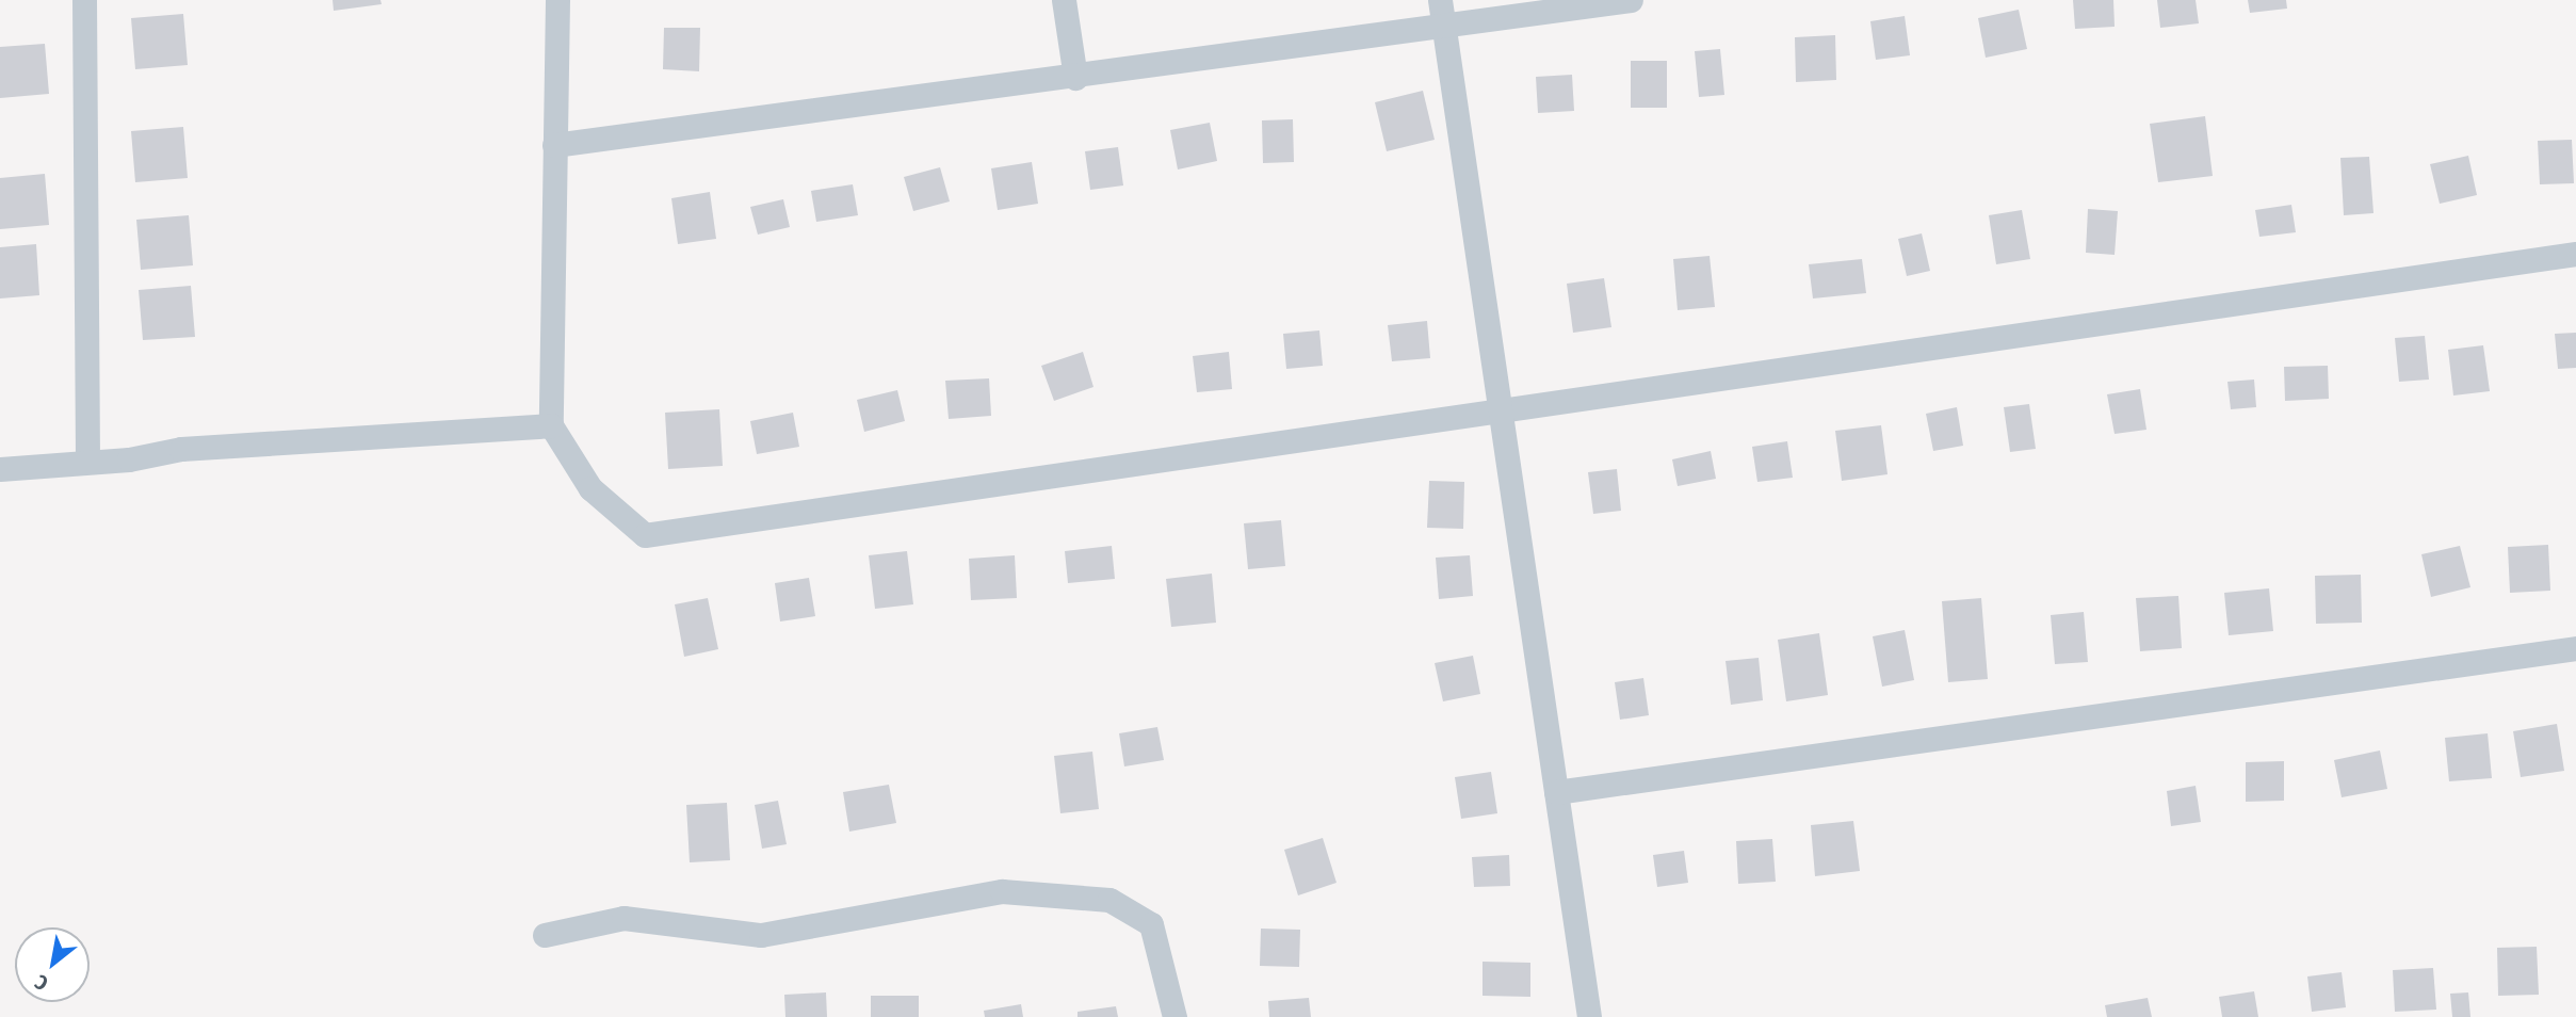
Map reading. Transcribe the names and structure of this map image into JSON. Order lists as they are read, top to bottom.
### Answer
{
  "north": "bottom left"
}
